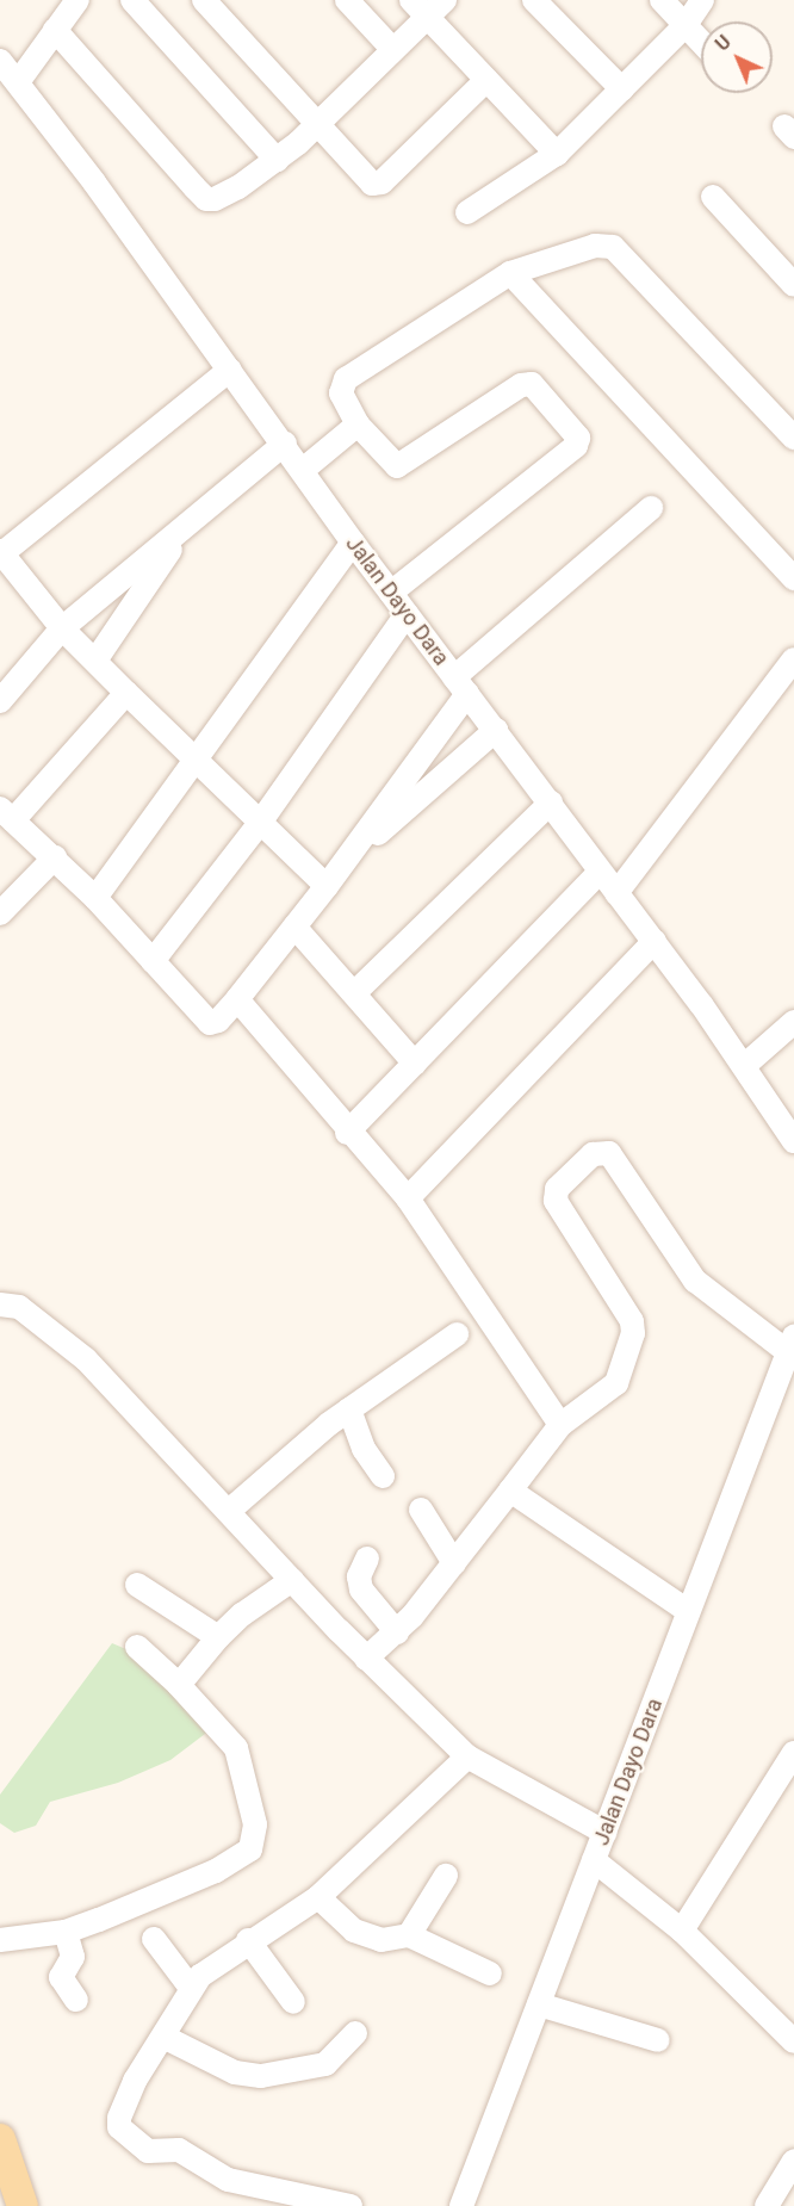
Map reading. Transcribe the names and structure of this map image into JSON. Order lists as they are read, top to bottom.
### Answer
{
  "streets": {
    "street": ["Jalan Dayo Dara"]
  },
  "north": "top left"
}
